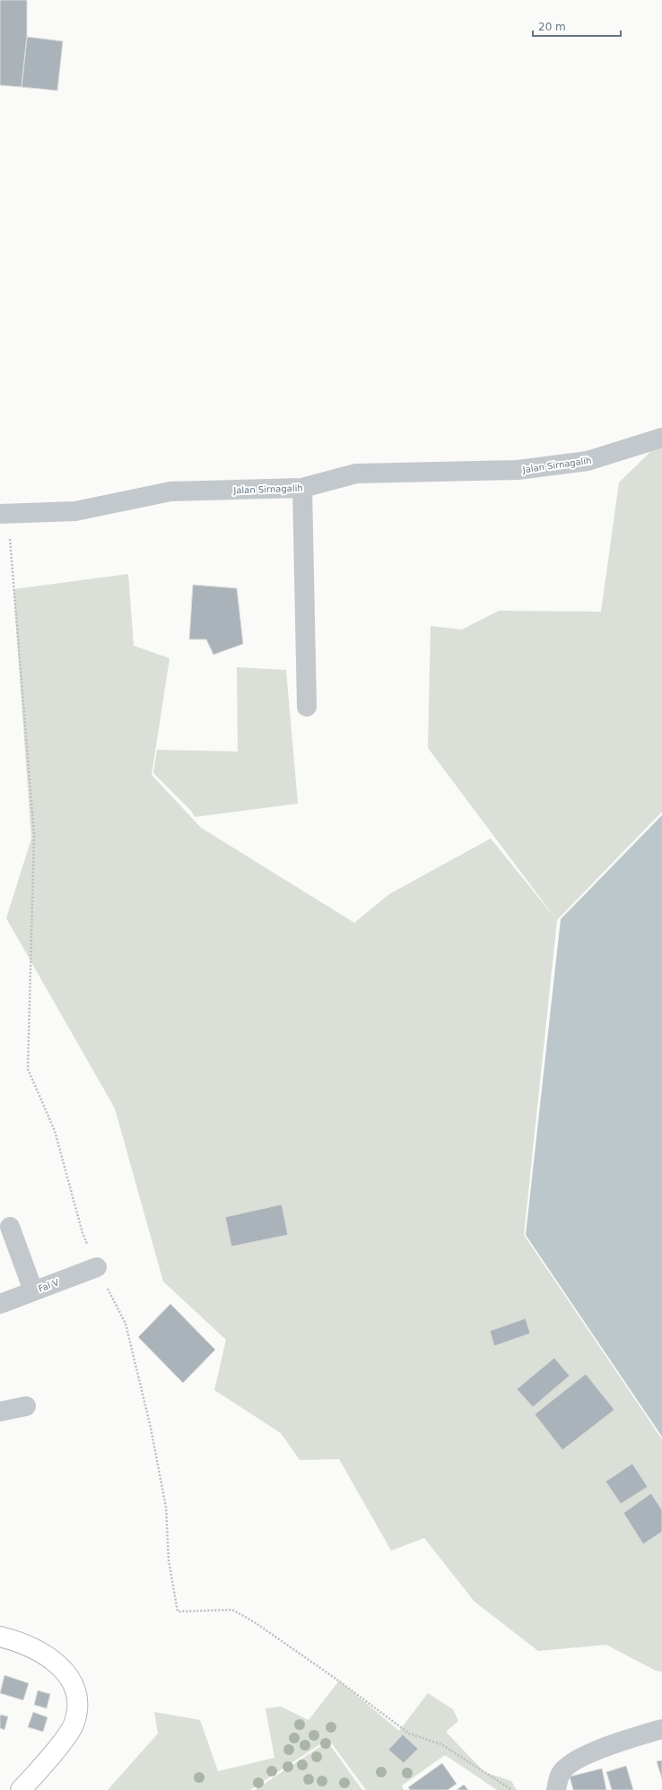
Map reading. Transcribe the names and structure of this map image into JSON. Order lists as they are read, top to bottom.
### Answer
{
  "streets": {
    "street": ["Jalan Sirnagalih", "Fal V"]
  },
  "scale_bar": "20 m"
}
